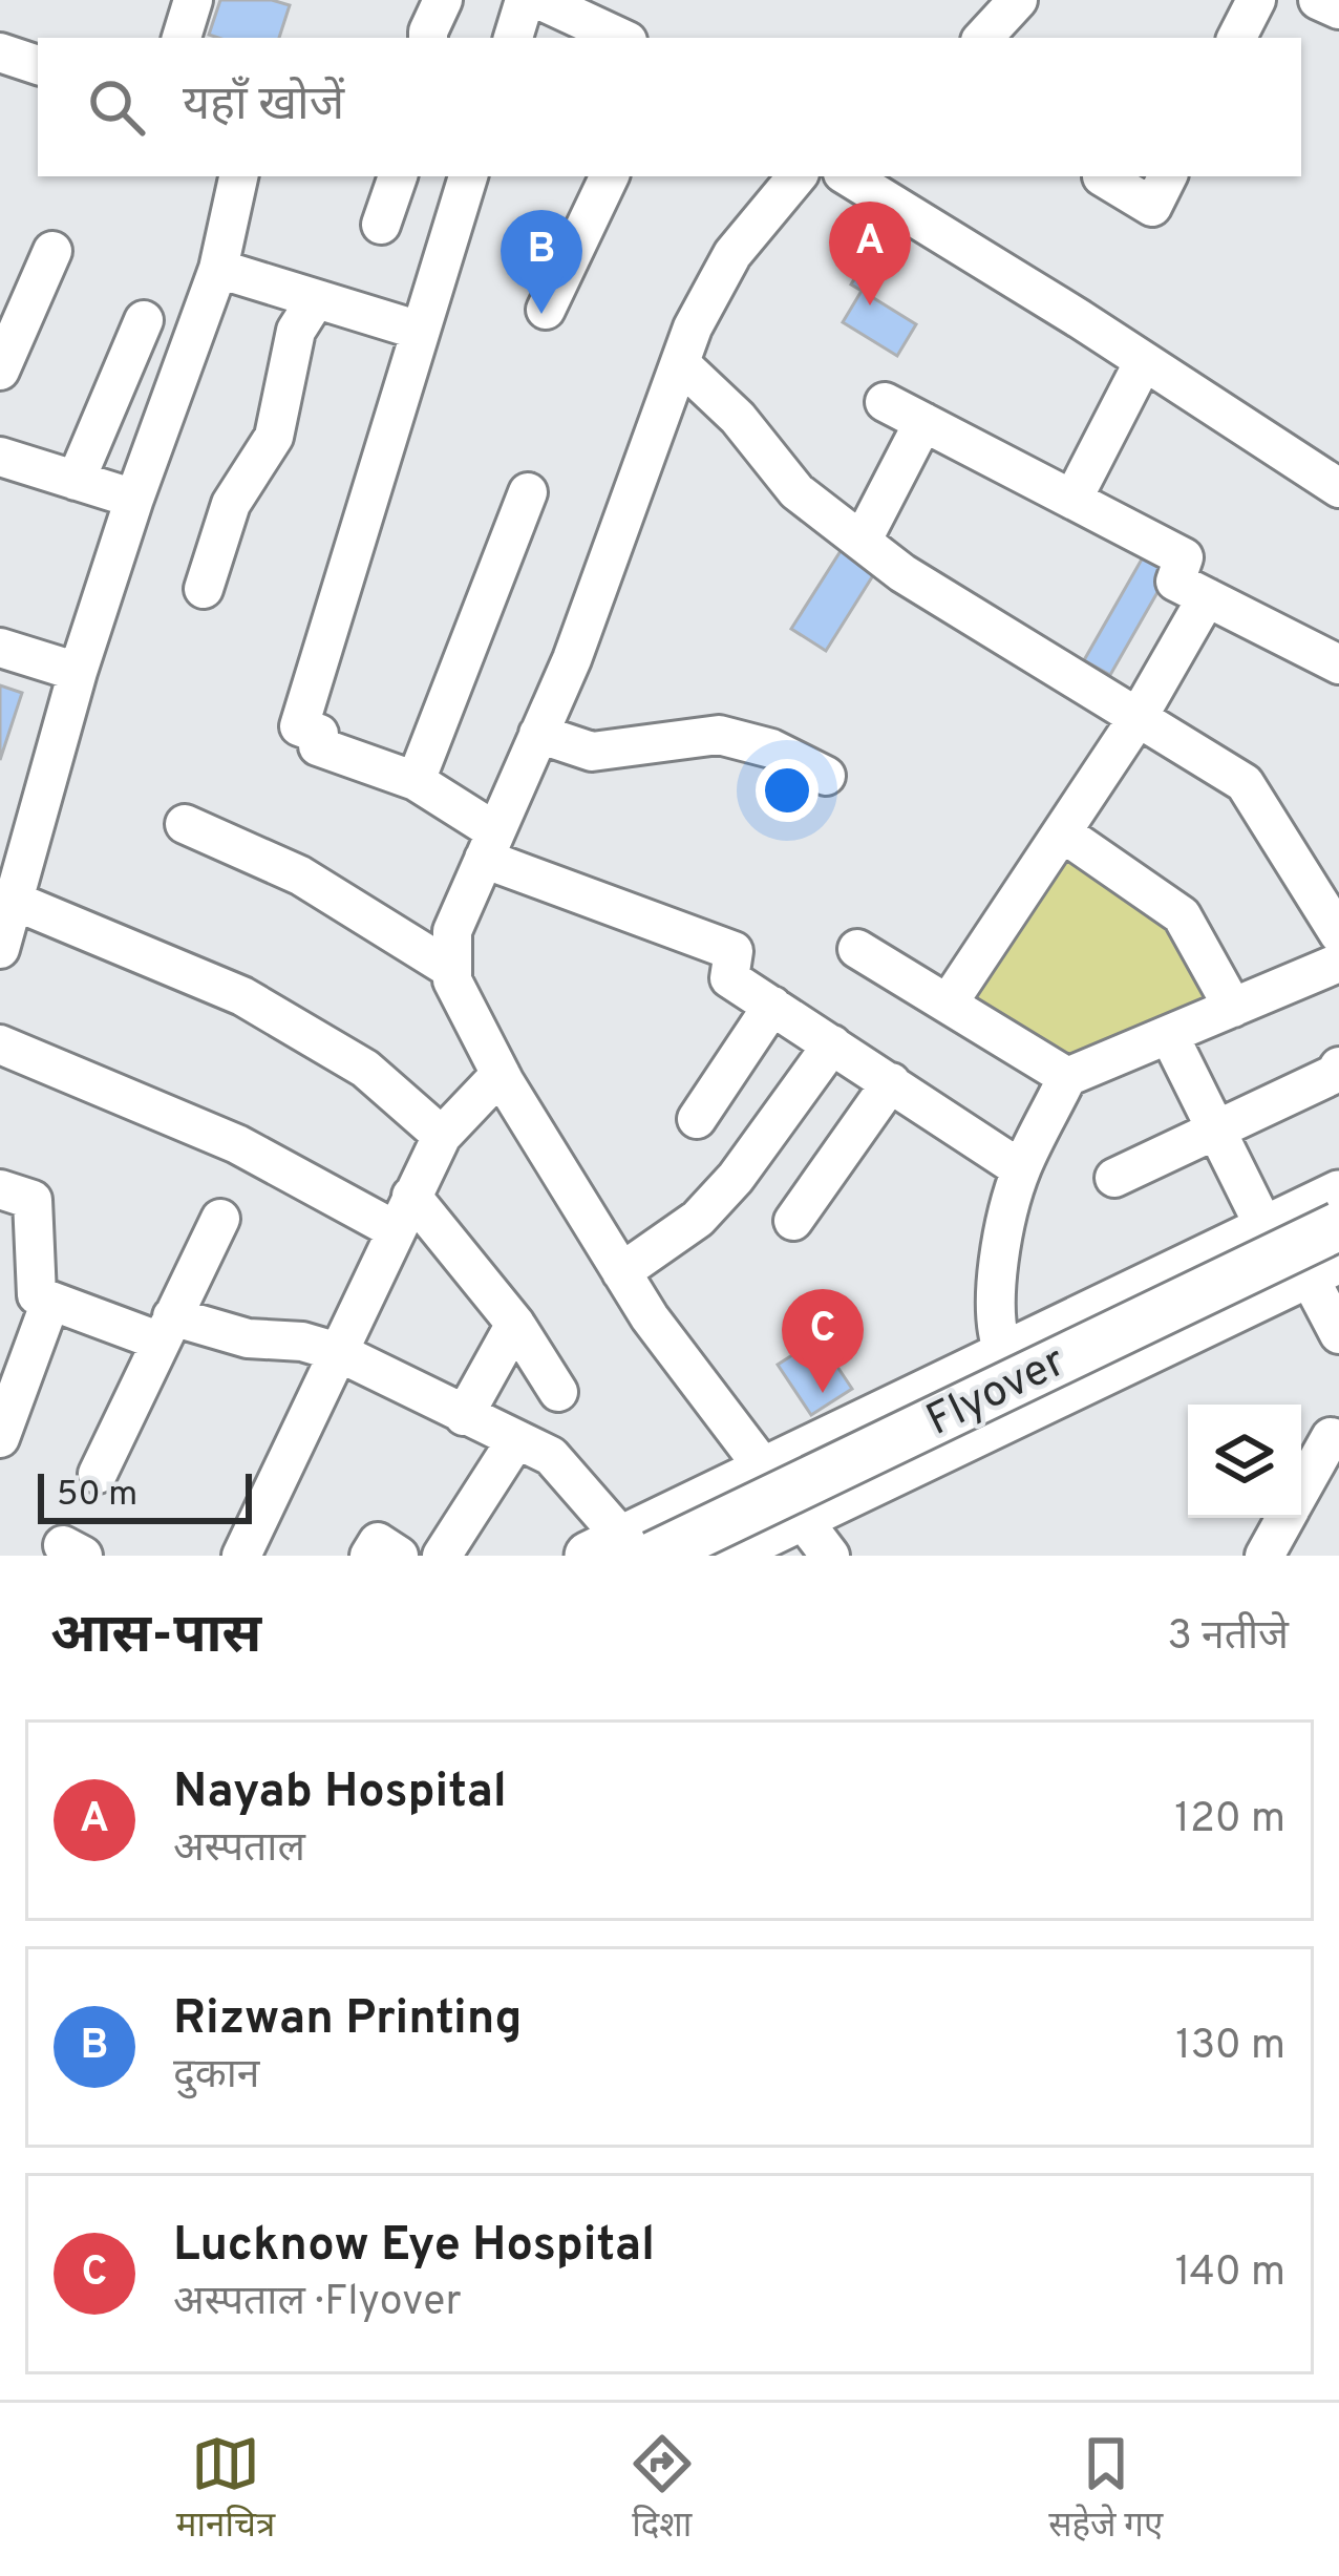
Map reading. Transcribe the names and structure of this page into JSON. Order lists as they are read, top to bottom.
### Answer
{
  "streets": {
    "main road": ["Flyover"]
  },
  "scale_bar": "50 m",
  "page": {
    "search": "यहाँ खोजें",
    "pins": ["A", "B", "C"],
    "scale": "50 m",
    "heading": ["आस-पास", "3 नतीजे"],
    "list": [
      {
        "mark": "A",
        "name": "Nayab Hospital",
        "note": "अस्पताल",
        "value": "120 m"
      },
      {
        "mark": "B",
        "name": "Rizwan Printing",
        "note": "दुकान",
        "value": "130 m"
      },
      {
        "mark": "C",
        "name": "Lucknow Eye Hospital",
        "note": "अस्पताल · Flyover",
        "value": "140 m"
      }
    ],
    "nav": ["मानचित्र", "दिशा", "सहेजे गए"]
  }
}
